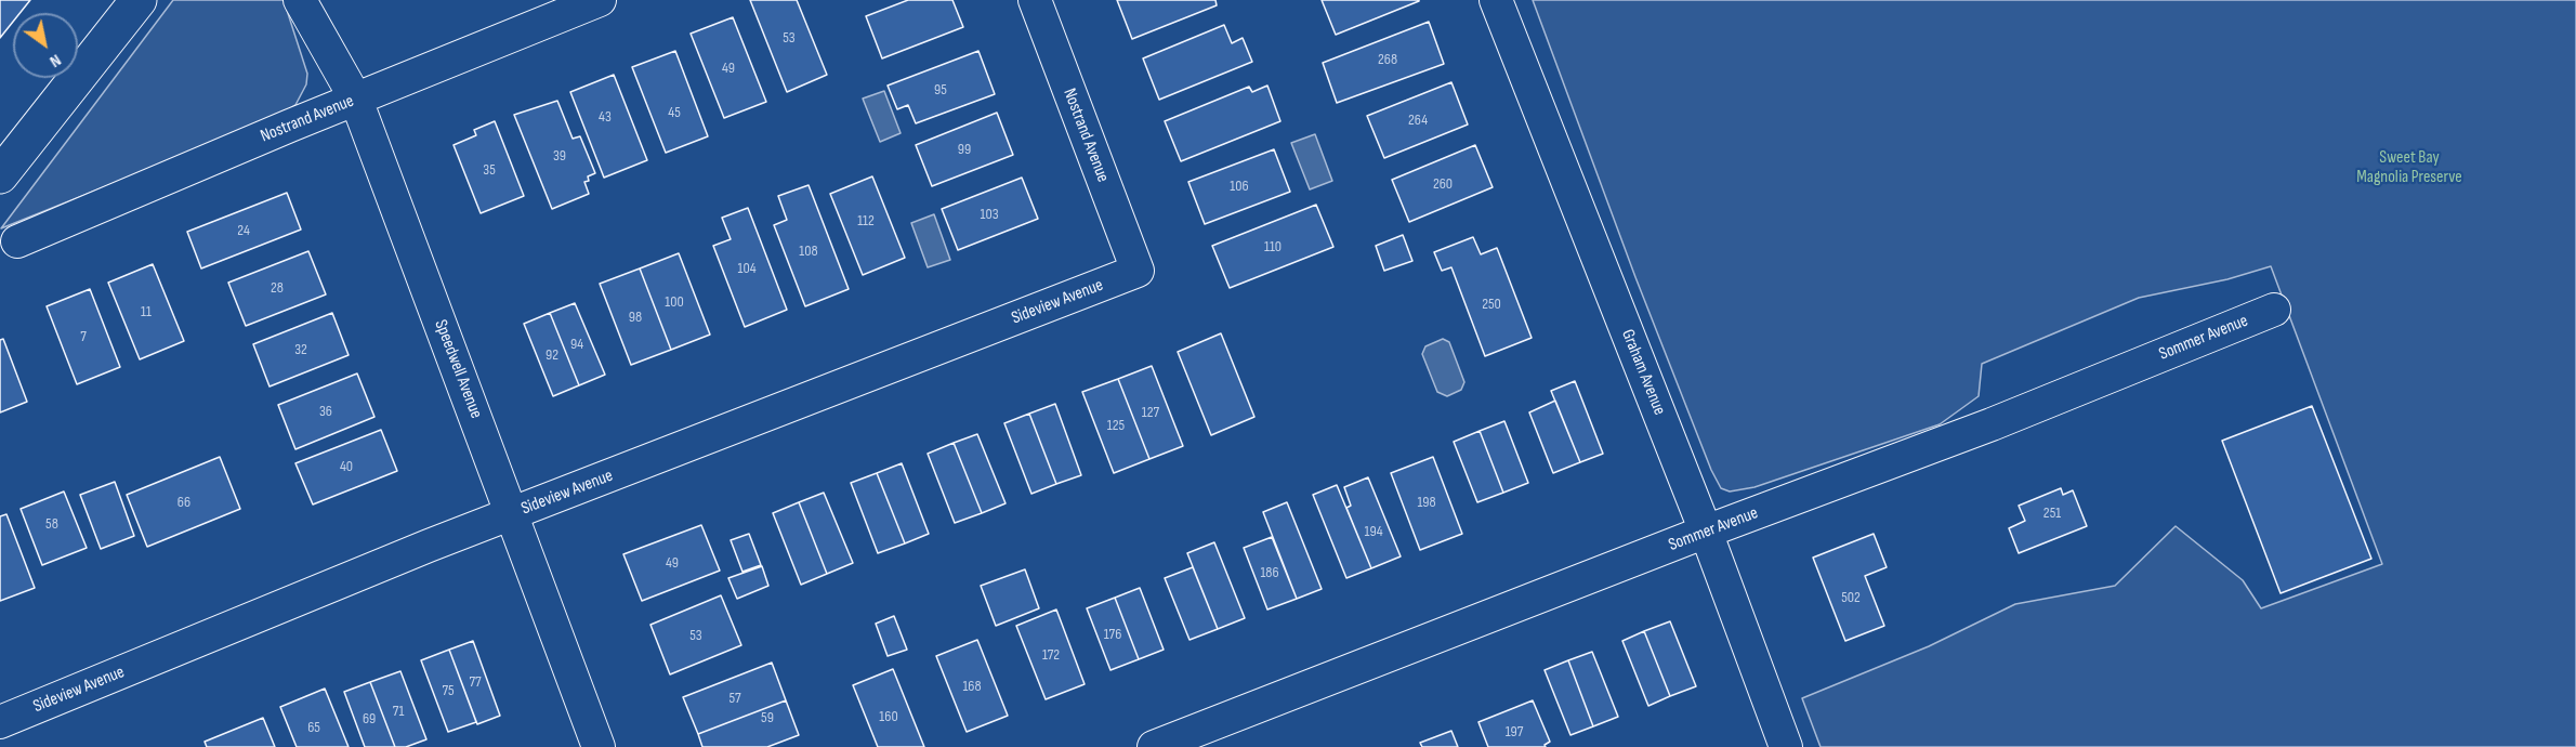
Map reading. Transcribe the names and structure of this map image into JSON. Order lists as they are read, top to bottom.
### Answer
{
  "streets": {
    "street": [
      "Nostrand Avenue",
      "Sideview Avenue",
      "Sommer Avenue",
      "Speedwell Avenue",
      "Graham Avenue"
    ]
  },
  "crossings": [
    ["Nostrand Avenue", "Sideview Avenue"],
    ["Nostrand Avenue", "Speedwell Avenue"],
    ["Sideview Avenue", "Speedwell Avenue"],
    ["Sommer Avenue", "Graham Avenue"]
  ],
  "parks": ["Sweet Bay Magnolia Preserve"],
  "house_numbers": [
    "53",
    "268",
    "49",
    "95",
    "45",
    "43",
    "264",
    "99",
    "39",
    "35",
    "260",
    "106",
    "103",
    "112",
    "24",
    "110",
    "108",
    "104",
    "28",
    "100",
    "250",
    "11",
    "98",
    "7",
    "94",
    "32",
    "92",
    "36",
    "127",
    "125",
    "40",
    "66",
    "198",
    "251",
    "58",
    "194",
    "49",
    "186",
    "502",
    "176",
    "53",
    "172",
    "77",
    "168",
    "75",
    "57",
    "71",
    "160",
    "59",
    "69",
    "65",
    "197"
  ],
  "north": "bottom right"
}
